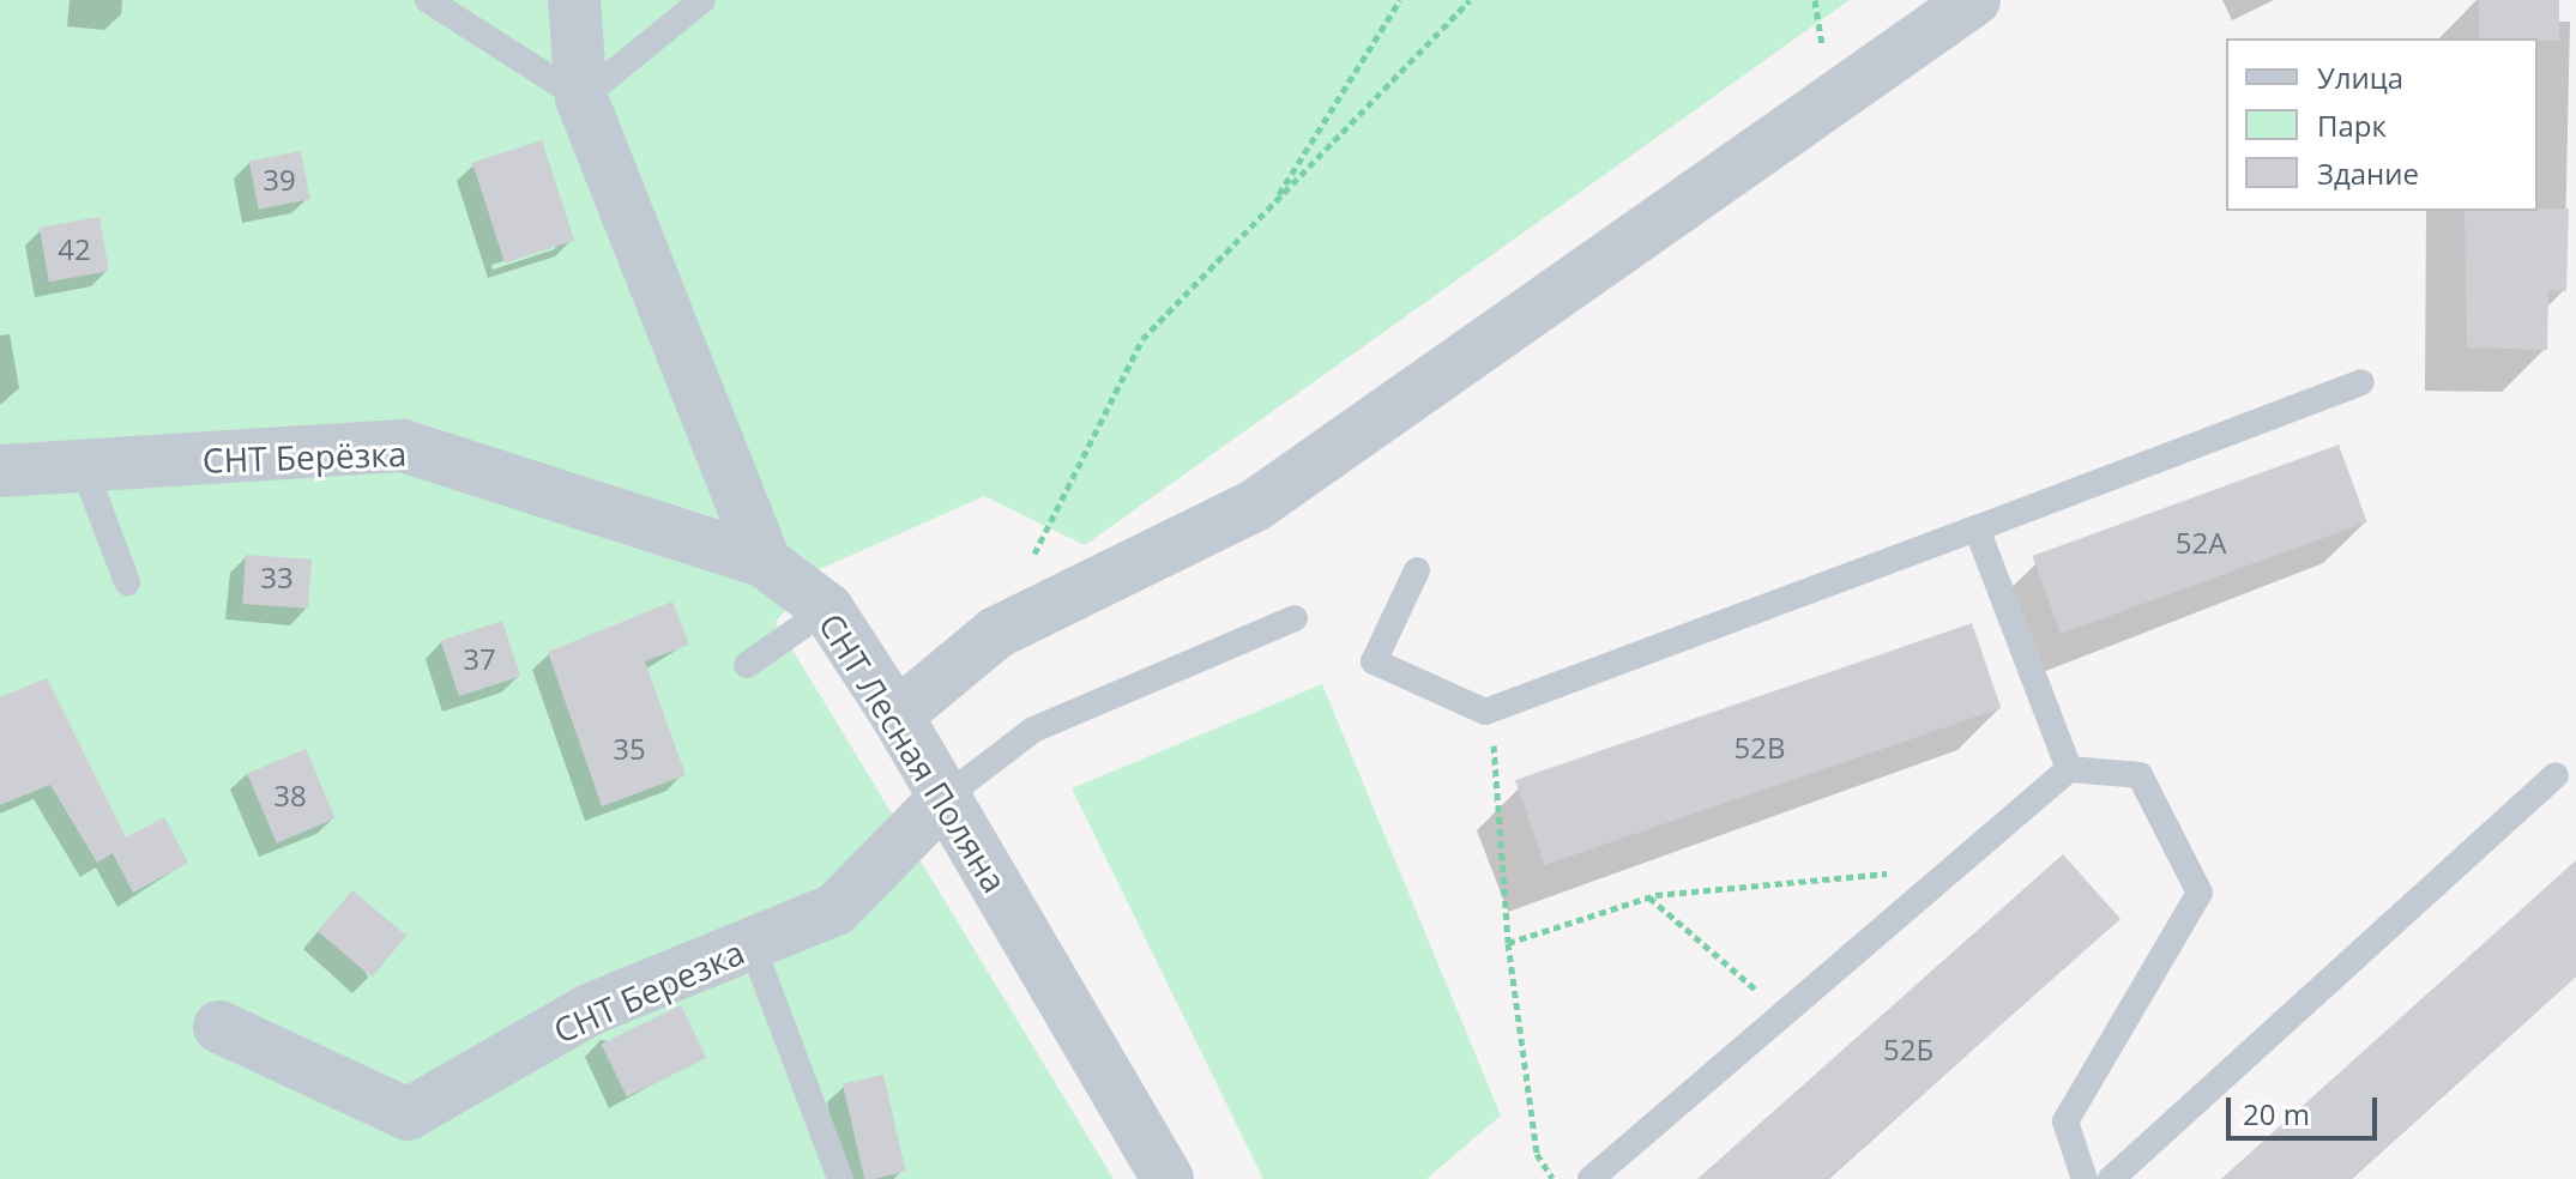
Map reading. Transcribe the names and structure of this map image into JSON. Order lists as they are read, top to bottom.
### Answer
{
  "streets": {
    "street": ["СНТ Берёзка", "СНТ Лесная Поляна", "СНТ Березка"]
  },
  "crossings": [
    ["СНТ Берёзка", "СНТ Лесная Поляна"],
    ["СНТ Лесная Поляна", "СНТ Березка"]
  ],
  "house_numbers": [
    "39",
    "42",
    "52А",
    "33",
    "37",
    "52В",
    "35",
    "38",
    "52Б"
  ],
  "legend": ["Улица", "Парк", "Здание"],
  "scale_bar": "20 m"
}
